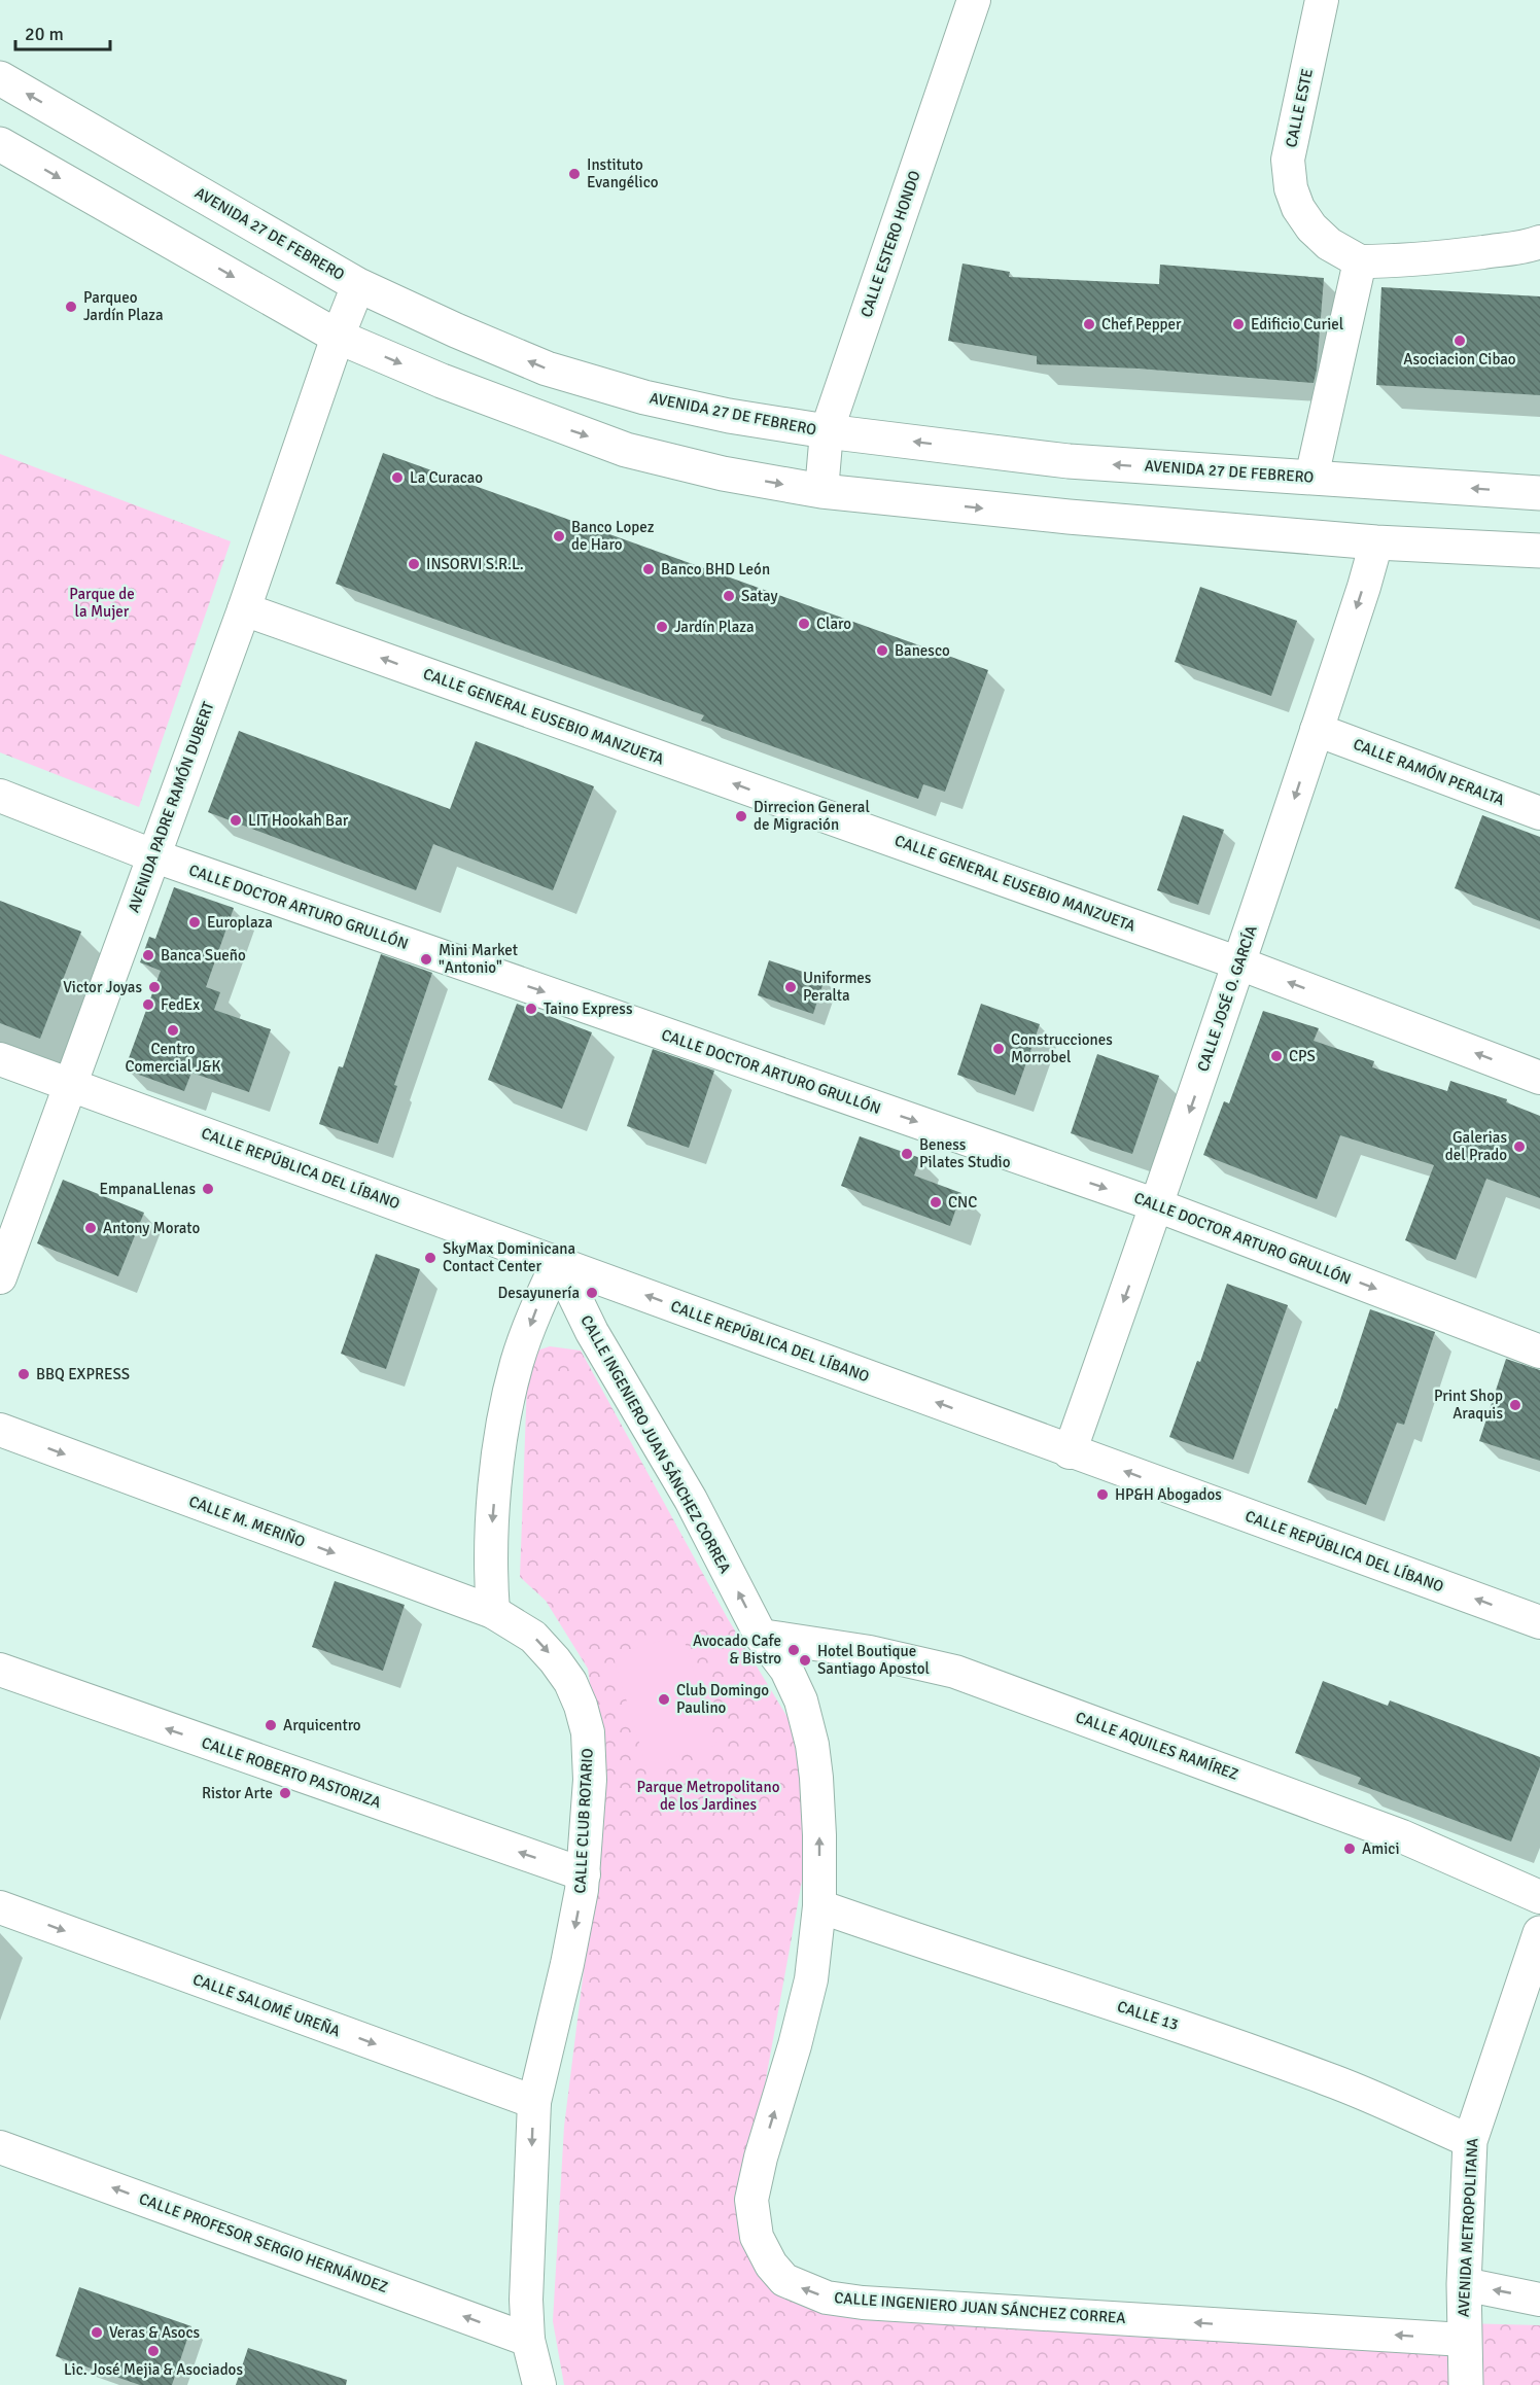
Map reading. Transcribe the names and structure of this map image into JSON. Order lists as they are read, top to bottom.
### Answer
{
  "streets": {
    "main road": ["AVENIDA 27 DE FEBRERO", "AVENIDA METROPOLITANA"],
    "street": [
      "CALLE ESTE",
      "CALLE ESTERO HONDO",
      "CALLE GENERAL EUSEBIO MANZUETA",
      "CALLE RAMÓN PERALTA",
      "AVENIDA PADRE RAMÓN DUBERT",
      "CALLE DOCTOR ARTURO GRULLÓN",
      "CALLE JOSÉ O. GARCÍA",
      "CALLE REPÚBLICA DEL LÍBANO",
      "CALLE INGENIERO JUAN SÁNCHEZ CORREA",
      "CALLE M. MERIÑO",
      "CALLE AQUILES RAMÍREZ",
      "CALLE ROBERTO PASTORIZA",
      "CALLE CLUB ROTARIO",
      "CALLE SALOMÉ UREÑA",
      "CALLE 13",
      "CALLE PROFESOR SERGIO HERNÁNDEZ"
    ]
  },
  "crossings": [
    ["AVENIDA 27 DE FEBRERO", "CALLE ESTERO HONDO"],
    ["AVENIDA 27 DE FEBRERO", "AVENIDA PADRE RAMÓN DUBERT"],
    ["CALLE GENERAL EUSEBIO MANZUETA", "AVENIDA PADRE RAMÓN DUBERT"],
    ["CALLE GENERAL EUSEBIO MANZUETA", "CALLE JOSÉ O. GARCÍA"],
    ["CALLE RAMÓN PERALTA", "CALLE JOSÉ O. GARCÍA"],
    ["AVENIDA PADRE RAMÓN DUBERT", "CALLE DOCTOR ARTURO GRULLÓN"],
    ["AVENIDA PADRE RAMÓN DUBERT", "CALLE REPÚBLICA DEL LÍBANO"],
    ["CALLE DOCTOR ARTURO GRULLÓN", "CALLE JOSÉ O. GARCÍA"],
    ["CALLE JOSÉ O. GARCÍA", "CALLE REPÚBLICA DEL LÍBANO"],
    ["CALLE REPÚBLICA DEL LÍBANO", "CALLE INGENIERO JUAN SÁNCHEZ CORREA"],
    ["CALLE INGENIERO JUAN SÁNCHEZ CORREA", "CALLE AQUILES RAMÍREZ"],
    ["CALLE INGENIERO JUAN SÁNCHEZ CORREA", "CALLE 13"],
    ["CALLE INGENIERO JUAN SÁNCHEZ CORREA", "AVENIDA METROPOLITANA"],
    ["CALLE M. MERIÑO", "CALLE CLUB ROTARIO"],
    ["CALLE ROBERTO PASTORIZA", "CALLE CLUB ROTARIO"],
    ["CALLE CLUB ROTARIO", "CALLE SALOMÉ UREÑA"],
    ["CALLE CLUB ROTARIO", "CALLE PROFESOR SERGIO HERNÁNDEZ"],
    ["CALLE 13", "AVENIDA METROPOLITANA"]
  ],
  "one_way": [
    "CALLE GENERAL EUSEBIO MANZUETA",
    "CALLE DOCTOR ARTURO GRULLÓN",
    "CALLE JOSÉ O. GARCÍA",
    "CALLE REPÚBLICA DEL LÍBANO",
    "CALLE M. MERIÑO",
    "CALLE ROBERTO PASTORIZA",
    "CALLE CLUB ROTARIO",
    "CALLE SALOMÉ UREÑA",
    "CALLE PROFESOR SERGIO HERNÁNDEZ"
  ],
  "parks": ["Parque de la Mujer", "Parque Metropolitano de los Jardines"],
  "places": [
    "Instituto Evangélico",
    "Parqueo Jardín Plaza",
    "Chef Pepper",
    "Edificio Curiel",
    "Asociacion Cibao",
    "La Curacao",
    "Banco Lopez de Haro",
    "INSORVI S.R.L.",
    "Banco BHD León",
    "Satay",
    "Claro",
    "Jardín Plaza",
    "Banesco",
    "Dirrecion General de Migración",
    "LIT Hookah Bar",
    "Europlaza",
    "Banca Sueño",
    "Mini Market \"Antonio\"",
    "Victor Joyas",
    "Uniformes Peralta",
    "FedEx",
    "Taino Express",
    "Centro Comercial J&K",
    "Construcciones Morrobel",
    "CPS",
    "Galerias del Prado",
    "Beness Pilates Studio",
    "EmpanaLlenas",
    "CNC",
    "Antony Morato",
    "SkyMax Dominicana Contact Center",
    "Desayunería",
    "BBQ EXPRESS",
    "Print Shop Araquis",
    "HP&H Abogados",
    "Avocado Cafe & Bistro",
    "Hotel Boutique Santiago Apostol",
    "Club Domingo Paulino",
    "Arquicentro",
    "Ristor Arte",
    "Amici",
    "Veras & Asocs",
    "Lic. José Mejia & Asociados"
  ],
  "scale_bar": "20 m"
}
